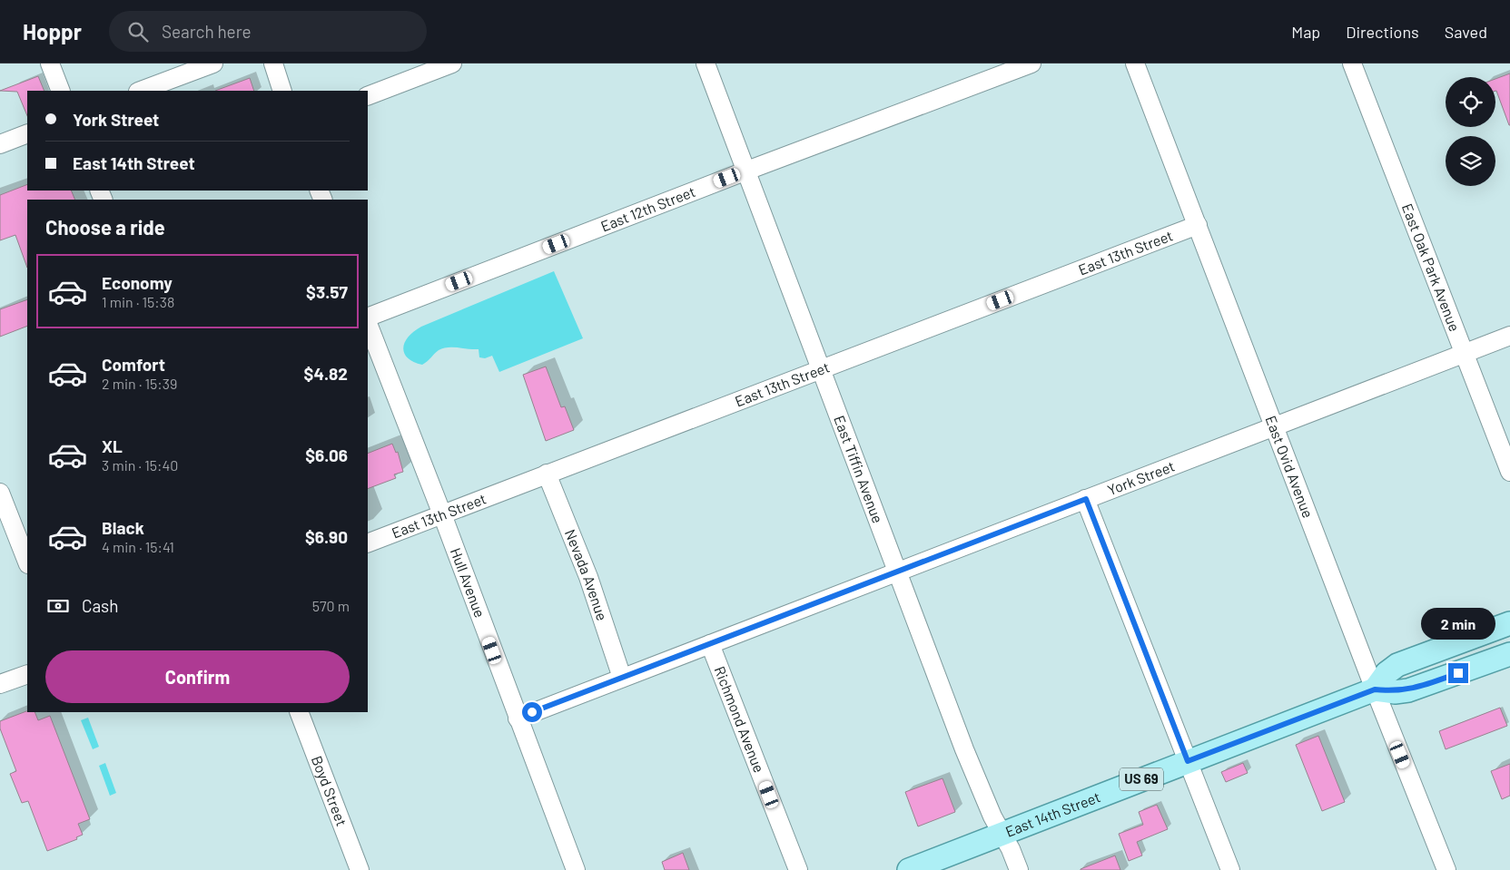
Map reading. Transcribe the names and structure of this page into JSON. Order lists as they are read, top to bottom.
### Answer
{
  "streets": {
    "main road": ["US 69", "East 14th Street"],
    "street": [
      "East 12th Street",
      "East 13th Street",
      "East Oak Park Avenue",
      "East Ovid Avenue",
      "East Tiffin Avenue",
      "York Street",
      "Nevada Avenue",
      "Hull Avenue",
      "Richmond Avenue",
      "Boyd Street"
    ]
  },
  "crossings": [
    ["East 12th Street", "East Tiffin Avenue"],
    ["East 13th Street", "East Ovid Avenue"],
    ["East 13th Street", "East Tiffin Avenue"],
    ["East 13th Street", "Nevada Avenue"],
    ["East 13th Street", "Hull Avenue"],
    ["East Oak Park Avenue", "York Street"],
    ["East Ovid Avenue", "York Street"],
    ["East Ovid Avenue", "East 14th Street"],
    ["East Tiffin Avenue", "York Street"],
    ["East Tiffin Avenue", "East 14th Street"],
    ["York Street", "Nevada Avenue"],
    ["York Street", "Hull Avenue"],
    ["York Street", "Richmond Avenue"]
  ],
  "page": {
    "header": "Hoppr",
    "search": "Search here",
    "nav": ["Map", "Directions", "Saved"],
    "banner": ["York Street", "East 14th Street"],
    "heading": "Choose a ride",
    "list": [
      {
        "name": "Economy",
        "note": "1 min · 15:38",
        "value": "$3.57"
      },
      {
        "name": "Comfort",
        "note": "2 min · 15:39",
        "value": "$4.82"
      },
      {
        "name": "XL",
        "note": "3 min · 15:40",
        "value": "$6.06"
      },
      {
        "name": "Black",
        "note": "4 min · 15:41",
        "value": "$6.90"
      }
    ],
    "pay": ["Cash", "570 m"],
    "bubble": "2 min",
    "buttons": "Confirm"
  }
}
